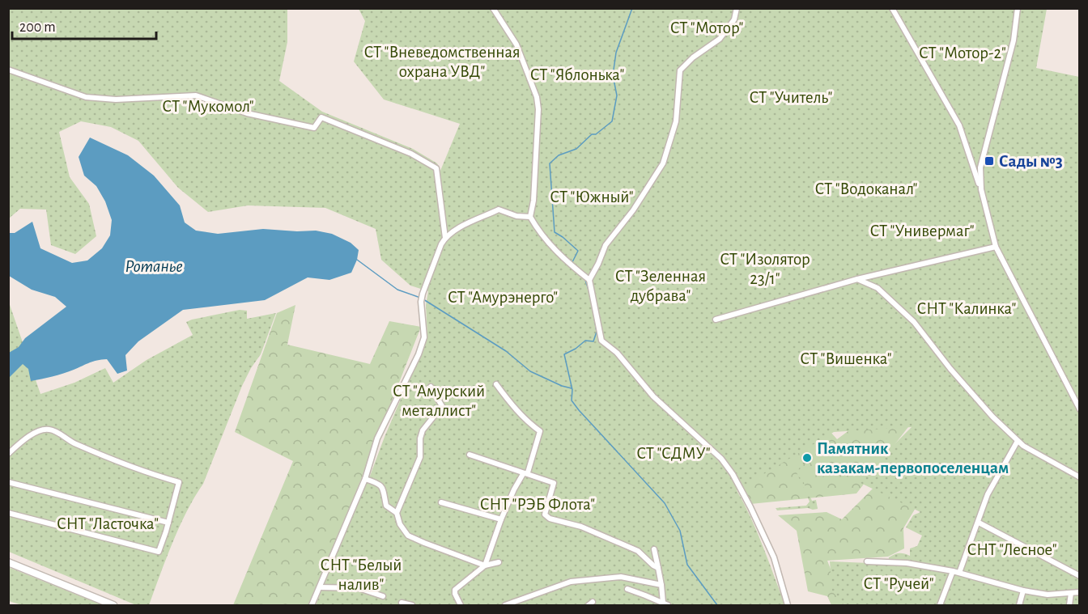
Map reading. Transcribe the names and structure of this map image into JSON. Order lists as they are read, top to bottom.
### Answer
{
  "water": ["Ротанье"],
  "parks": [
    "СТ \"Мотор\"",
    "СТ \"Вневедомственная охрана УВД\"",
    "СТ \"Мотор-2\"",
    "СТ \"Яблонька\"",
    "СТ \"Учитель\"",
    "СТ \"Мукомол\"",
    "СТ \"Водоканал\"",
    "СТ \"Южный\"",
    "СТ \"Универмаг\"",
    "СТ \"Изолятор 23/1\"",
    "СТ \"Зеленная дубрава\"",
    "СТ \"Амурэнерго\"",
    "СНТ \"Калинка\"",
    "СТ \"Вишенка\"",
    "СТ \"Амурский металлист\"",
    "СТ \"СДМУ\"",
    "СНТ \"РЭБ Флота\"",
    "СНТ \"Ласточка\"",
    "СНТ \"Лесное\"",
    "СНТ \"Белый налив\"",
    "СТ \"Ручей\""
  ],
  "places": {
    "transit": ["Сады №3"],
    "other": ["Памятник казакам-первопоселенцам"]
  },
  "scale_bar": "200 m"
}
